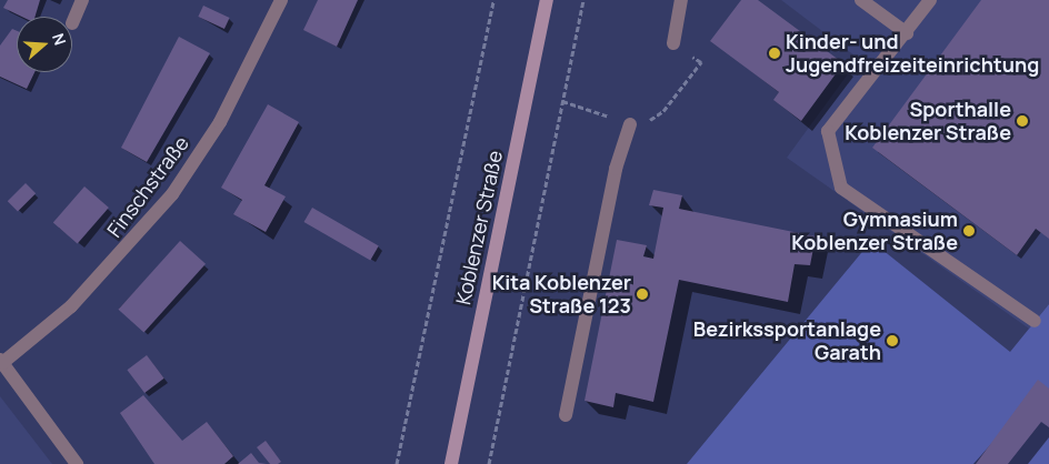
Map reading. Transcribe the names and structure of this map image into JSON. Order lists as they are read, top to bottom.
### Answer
{
  "streets": {
    "main road": ["Koblenzer Straße"],
    "street": ["Finschstraße"]
  },
  "places": [
    "Kinder- und Jugendfreizeiteinrichtung",
    "Sporthalle Koblenzer Straße",
    "Gymnasium Koblenzer Straße",
    "Kita Koblenzer Straße 123",
    "Bezirkssportanlage Garath"
  ],
  "north": "right"
}
